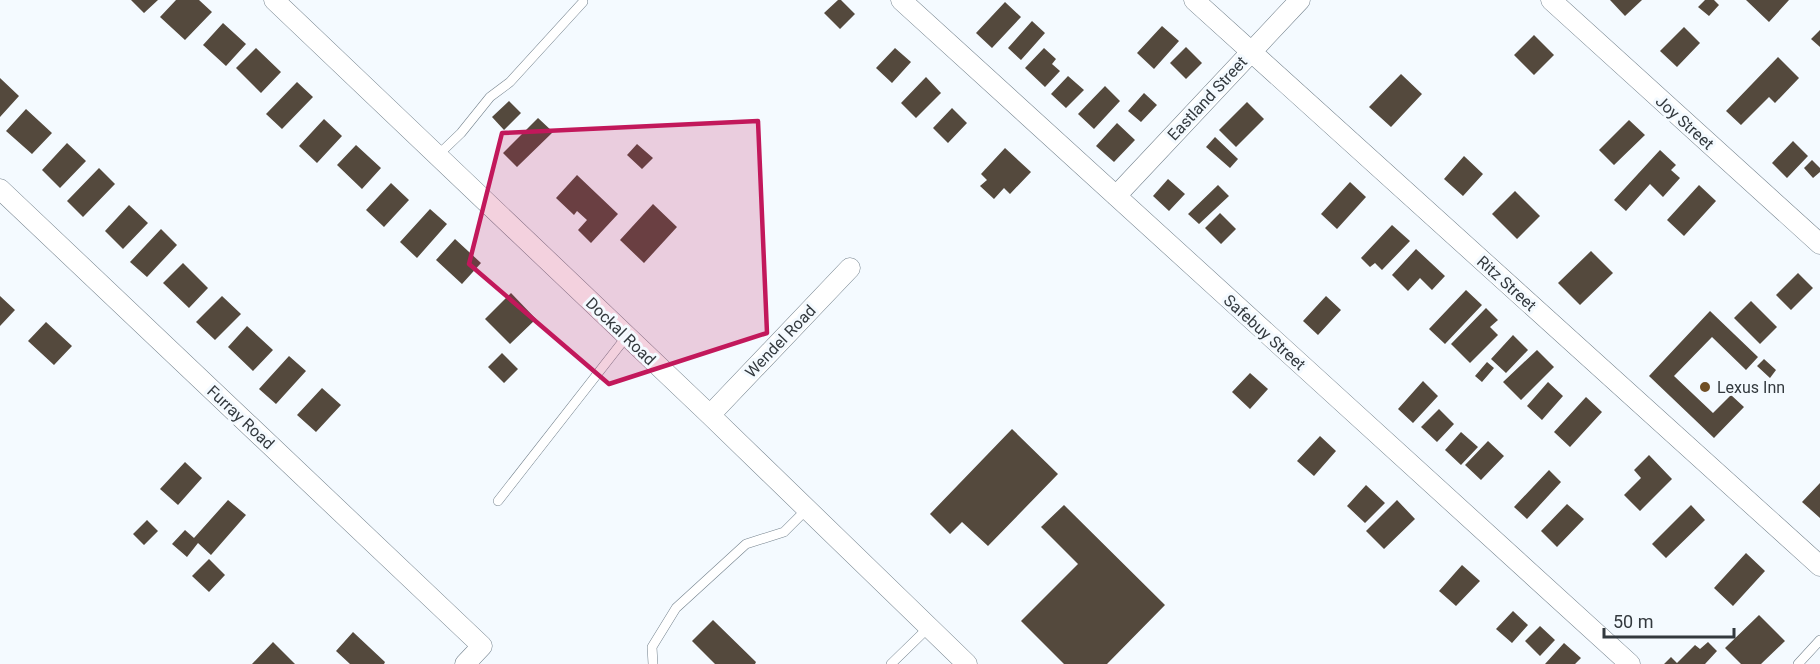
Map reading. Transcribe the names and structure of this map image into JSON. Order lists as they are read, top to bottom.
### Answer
{
  "streets": {
    "street": [
      "Eastland Street",
      "Joy Street",
      "Ritz Street",
      "Dockal Road",
      "Safebuy Street",
      "Wendel Road",
      "Furray Road"
    ]
  },
  "crossings": [
    ["Eastland Street", "Ritz Street"],
    ["Eastland Street", "Safebuy Street"],
    ["Dockal Road", "Wendel Road"]
  ],
  "places": ["Lexus Inn"],
  "scale_bar": "50 m"
}
